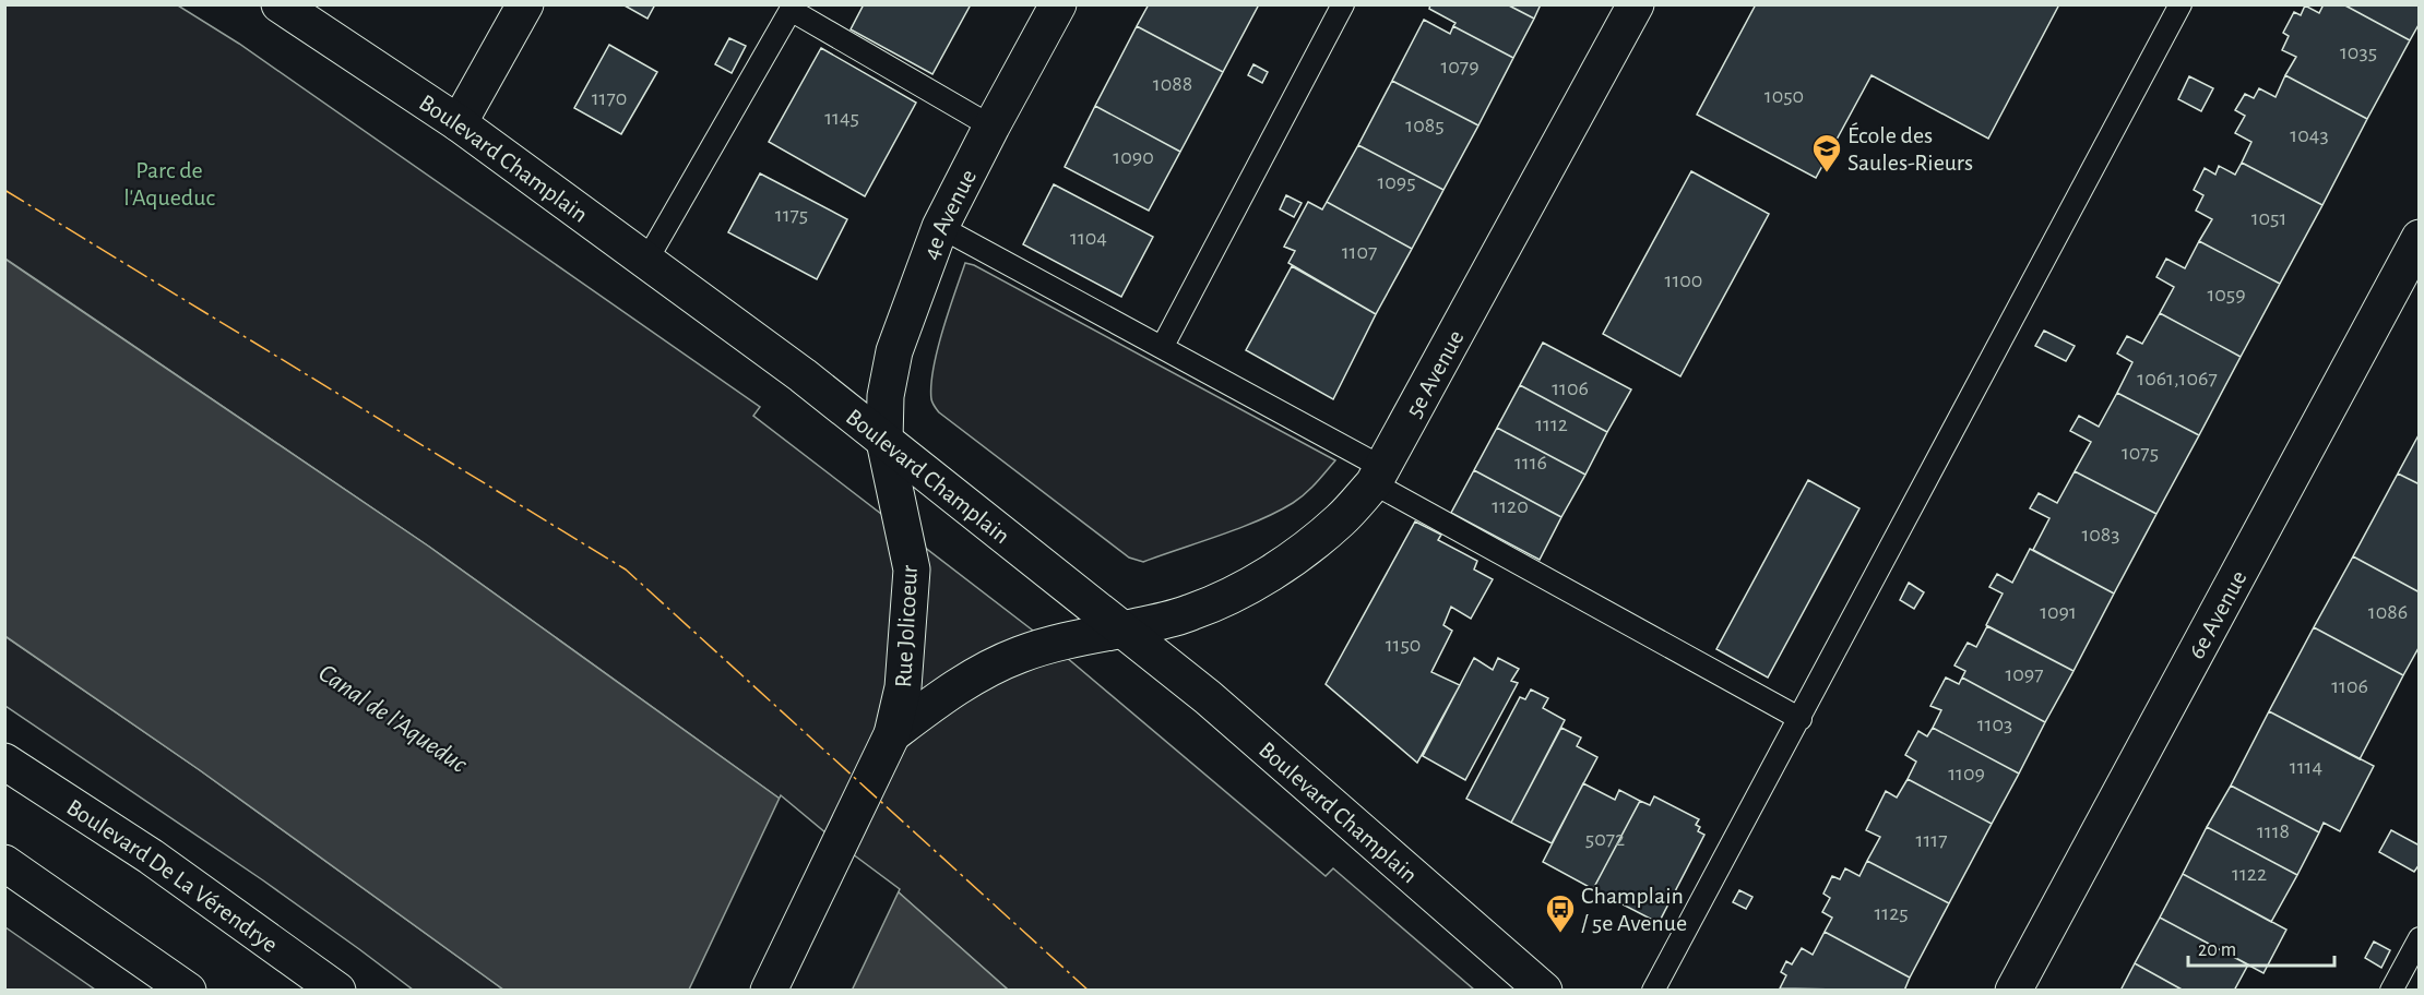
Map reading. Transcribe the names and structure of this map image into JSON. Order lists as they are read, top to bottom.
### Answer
{
  "streets": {
    "street": [
      "Boulevard Champlain",
      "4e Avenue",
      "5e Avenue",
      "6e Avenue",
      "Rue Jolicoeur",
      "Boulevard De La Vérendrye"
    ]
  },
  "crossings": [
    ["Boulevard Champlain", "4e Avenue"],
    ["Boulevard Champlain", "5e Avenue"],
    ["Boulevard Champlain", "Rue Jolicoeur"],
    ["4e Avenue", "Rue Jolicoeur"],
    ["5e Avenue", "Rue Jolicoeur"]
  ],
  "water": ["Canal de l'Aqueduc"],
  "parks": ["Parc de l'Aqueduc"],
  "places": {
    "school or university": ["École des Saules-Rieurs"],
    "bus stop": ["Champlain / 5e Avenue"]
  },
  "house_numbers": [
    "1035",
    "1079",
    "1088",
    "1050",
    "1170",
    "1145",
    "1085",
    "1043",
    "1090",
    "1095",
    "1175",
    "1051",
    "1104",
    "1107",
    "1100",
    "1059",
    "1061,1067",
    "1106",
    "1112",
    "1075",
    "1116",
    "1120",
    "1083",
    "1091",
    "1086",
    "1150",
    "1097",
    "1106",
    "1103",
    "1114",
    "1109",
    "1118",
    "5072",
    "1117",
    "1122",
    "1125"
  ],
  "scale_bar": "20 m"
}
